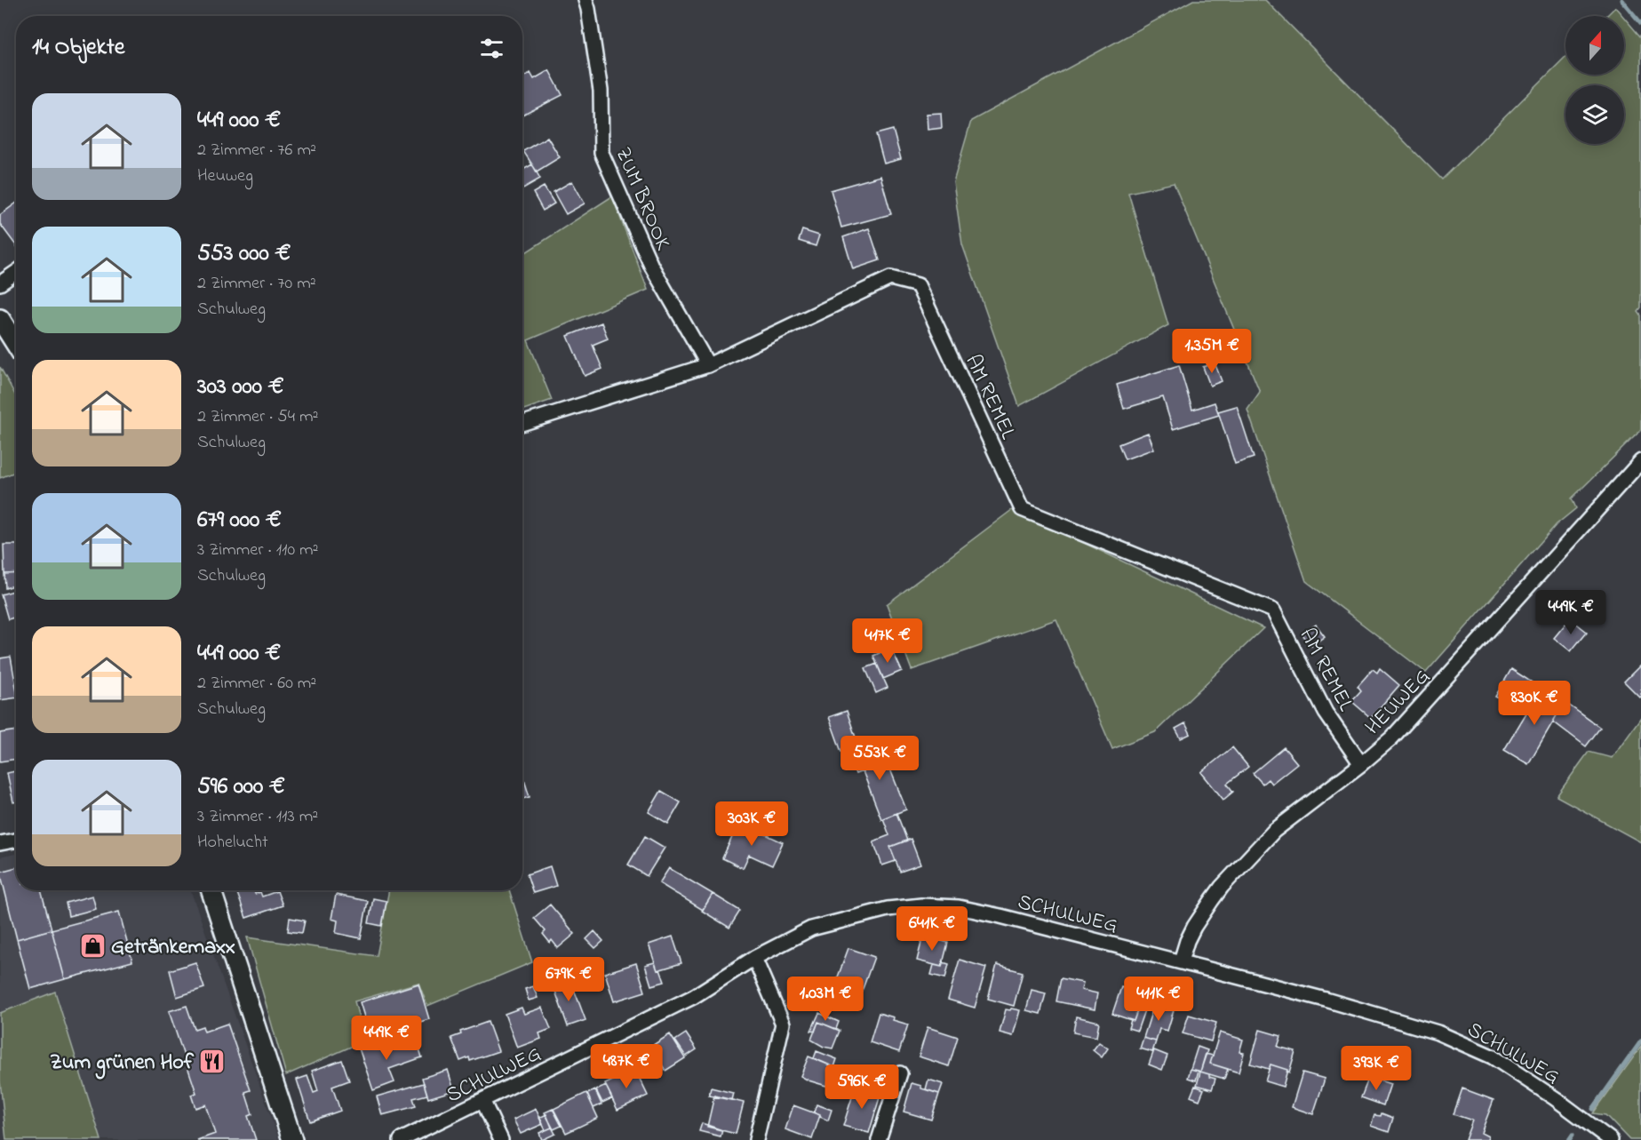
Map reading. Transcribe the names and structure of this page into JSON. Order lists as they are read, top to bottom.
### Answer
{
  "streets": {
    "street": [
      "ZUM BROOK",
      "AM REMEL",
      "HEUWEG",
      "SCHULWEG"
    ]
  },
  "crossings": [
    ["ZUM BROOK", "AM REMEL"],
    ["AM REMEL", "HEUWEG"],
    ["HEUWEG", "SCHULWEG"]
  ],
  "places": {
    "shop": ["Getränkemaxx"],
    "restaurant": ["Zum grünen Hof"]
  },
  "north": "top",
  "page": {
    "heading": "14 Objekte",
    "list": [
      {
        "name": "449 000 €",
        "note": "2 Zimmer · 76 m² · Heuweg"
      },
      {
        "name": "553 000 €",
        "note": "2 Zimmer · 70 m² · Schulweg"
      },
      {
        "name": "303 000 €",
        "note": "2 Zimmer · 54 m² · Schulweg"
      },
      {
        "name": "679 000 €",
        "note": "3 Zimmer · 110 m² · Schulweg"
      },
      {
        "name": "449 000 €",
        "note": "2 Zimmer · 60 m² · Schulweg"
      },
      {
        "name": "596 000 €",
        "note": "3 Zimmer · 113 m² · Hohelucht"
      }
    ],
    "price": [
      "1.35M €",
      "449K €",
      "417K €",
      "830K €",
      "553K €",
      "303K €",
      "641K €",
      "679K €",
      "1.03M €",
      "411K €",
      "449K €",
      "487K €",
      "393K €",
      "596K €"
    ]
  }
}
